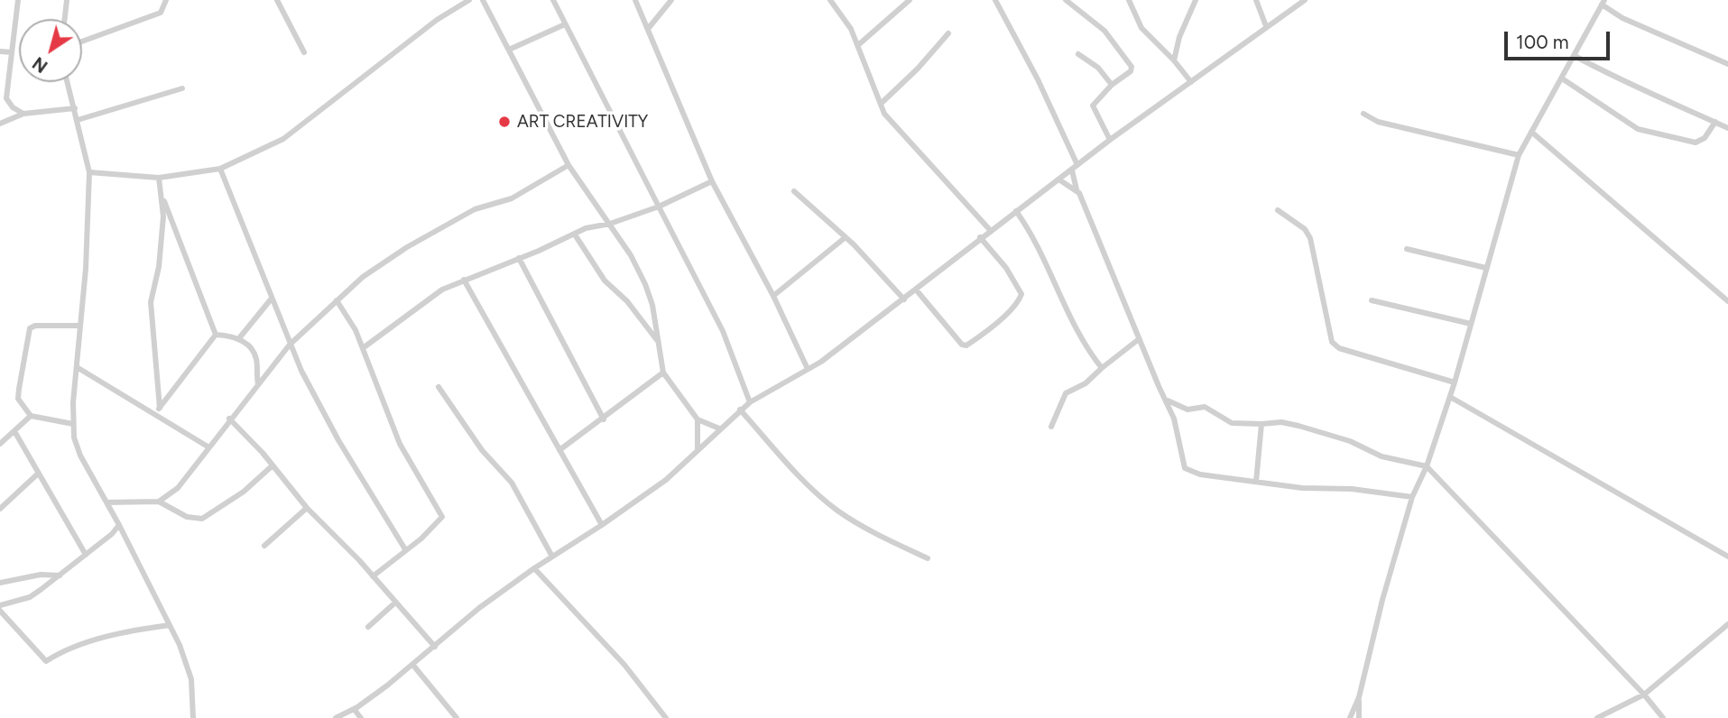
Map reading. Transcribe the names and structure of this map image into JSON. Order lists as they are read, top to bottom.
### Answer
{
  "places": ["ART CREATIVITY"],
  "scale_bar": "100 m",
  "north": "bottom left"
}
